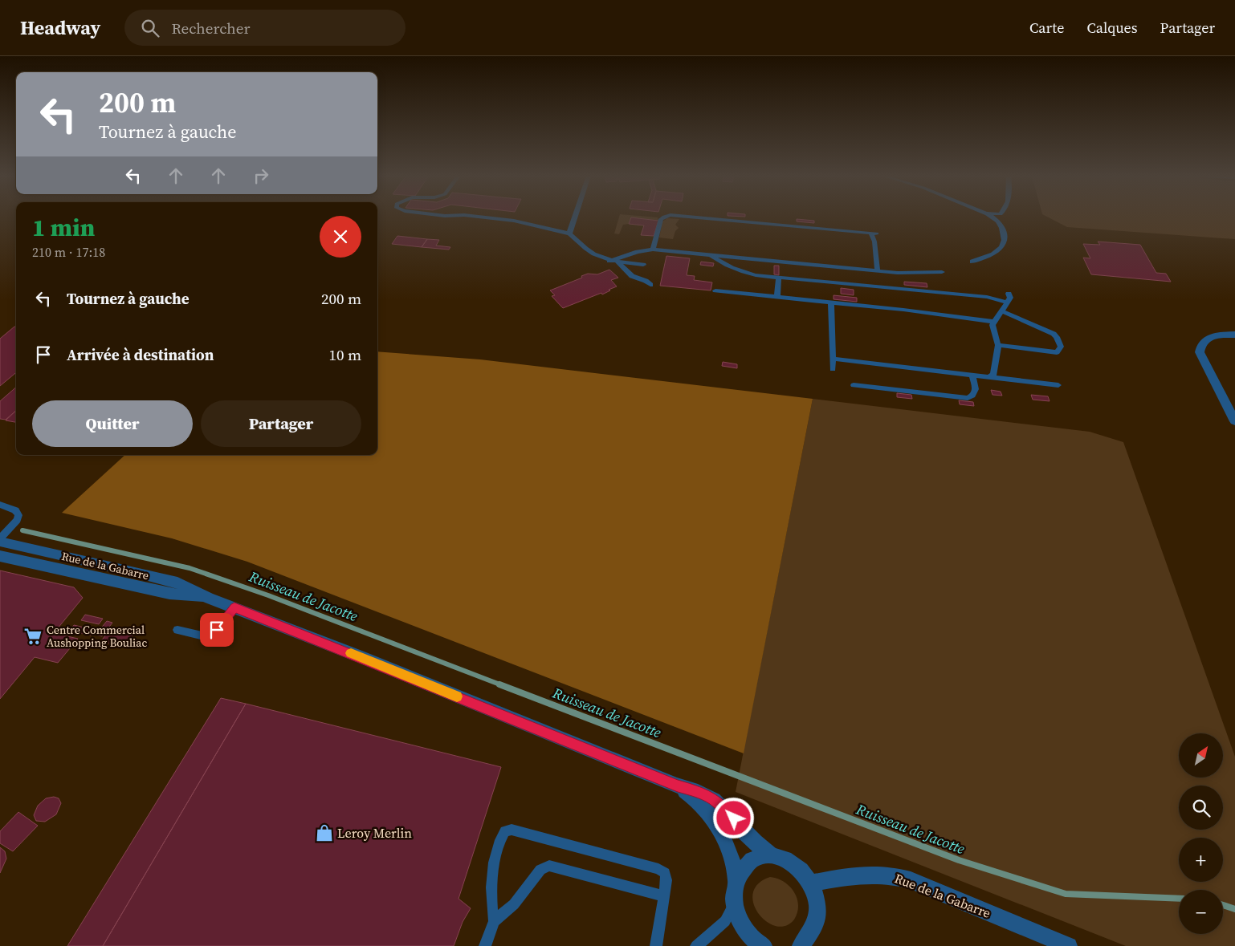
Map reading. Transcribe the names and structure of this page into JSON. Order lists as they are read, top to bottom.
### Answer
{
  "streets": {
    "street": ["Rue de la Gabarre"]
  },
  "water": ["Ruisseau de Jacotte"],
  "places": {
    "supermarket": ["Centre Commercial Aushopping Bouliac"],
    "shop": ["Leroy Merlin"]
  },
  "north": "top right",
  "page": {
    "header": "Headway",
    "search": "Rechercher",
    "nav": ["Carte", "Calques", "Partager"],
    "turn": ["200 m", "Tournez à gauche"],
    "heading": ["1 min", "210 m · 17:18"],
    "list": [
      {
        "name": "Tournez à gauche",
        "value": "200 m"
      },
      {
        "name": "Arrivée à destination",
        "value": "10 m"
      }
    ],
    "buttons": ["Quitter", "Partager"],
    "map_buttons": ["+", "−"]
  }
}
